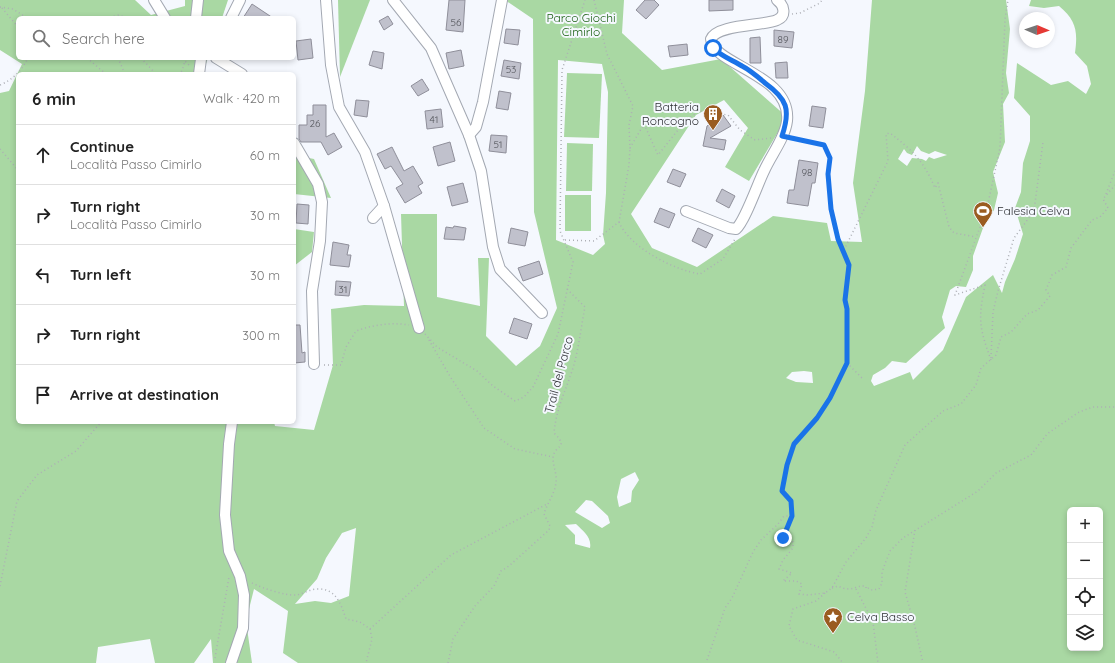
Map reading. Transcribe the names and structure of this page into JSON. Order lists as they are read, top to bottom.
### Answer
{
  "streets": {
    "path": ["Trail del Parco"]
  },
  "parks": ["Parco Giochi Cimirlo"],
  "places": {
    "building": ["Batteria Roncogno"],
    "sports": ["Falesia Celva"],
    "place": ["Celva Basso"]
  },
  "house_numbers": [
    "56",
    "89",
    "53",
    "41",
    "26",
    "51",
    "98",
    "31"
  ],
  "north": "right",
  "page": {
    "search": "Search here",
    "heading": ["6 min", "Walk · 420 m"],
    "list": [
      ["Continue", "Località Passo Cimirlo", "60 m"],
      ["Turn right", "Località Passo Cimirlo", "30 m"],
      ["Turn left", "30 m"],
      ["Turn right", "300 m"],
      "Arrive at destination"
    ],
    "map_buttons": ["+", "−"]
  }
}
